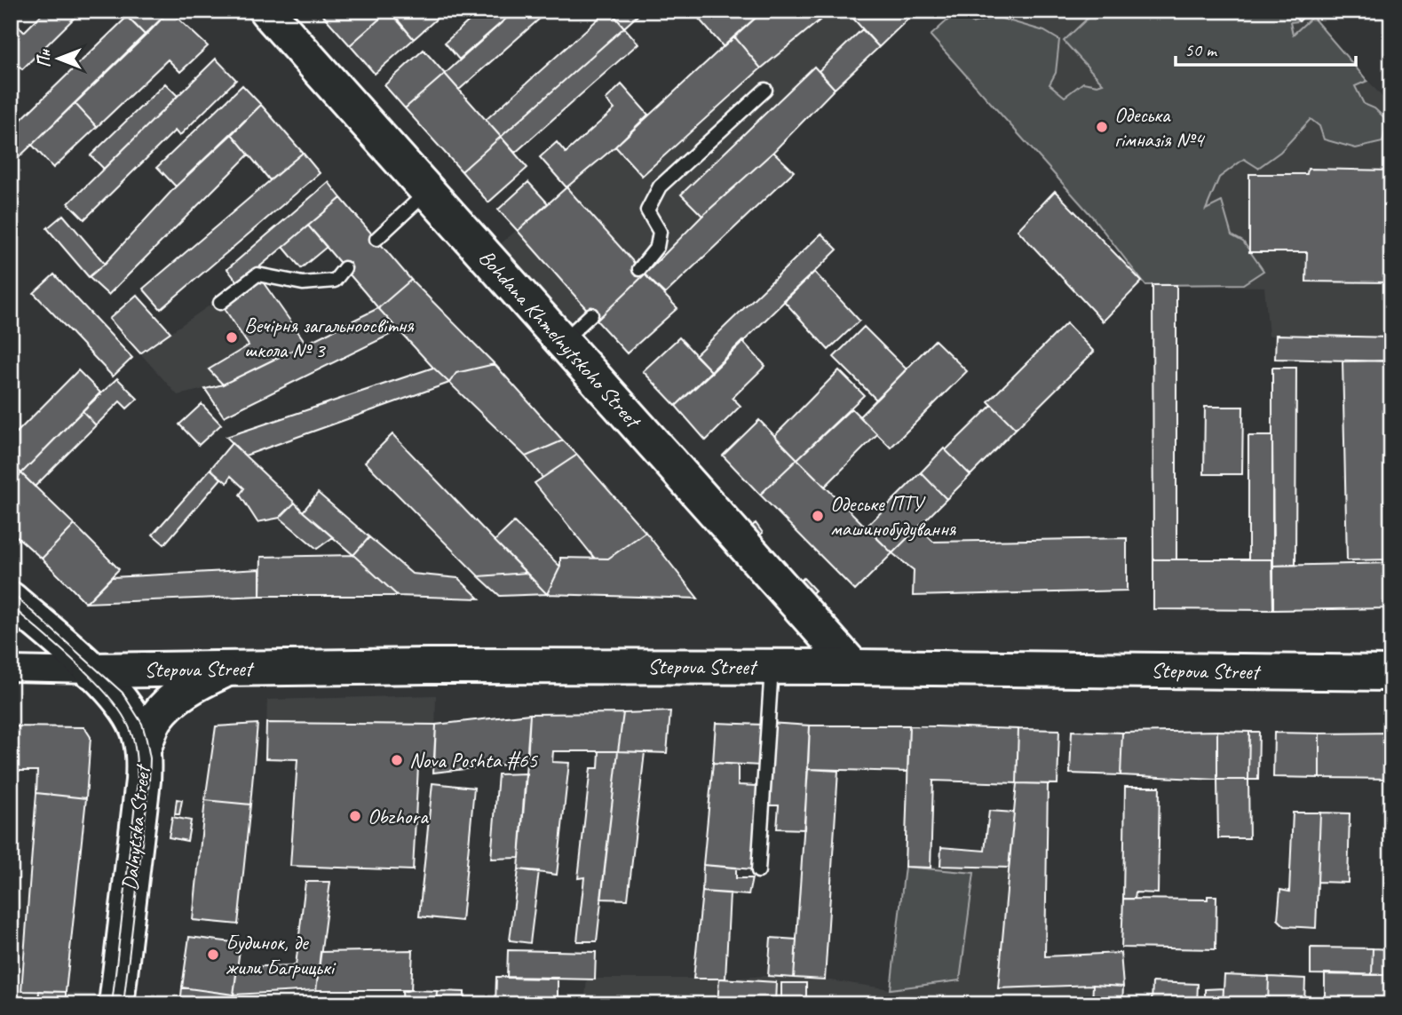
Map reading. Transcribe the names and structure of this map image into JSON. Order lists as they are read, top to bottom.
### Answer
{
  "streets": {
    "main road": ["Bohdana Khmelnytskoho Street", "Stepova Street", "Dalnytska Street"]
  },
  "crossings": [
    ["Bohdana Khmelnytskoho Street", "Stepova Street"],
    ["Stepova Street", "Dalnytska Street"]
  ],
  "places": [
    "Одеська гімназія №4",
    "Вечірня загальноосвітня школа № 3",
    "Одеське ПТУ машинобудування",
    "Nova Poshta #65",
    "Obzhora",
    "Будинок, де жили Багрицькі"
  ],
  "scale_bar": "50 m",
  "north": "left"
}
